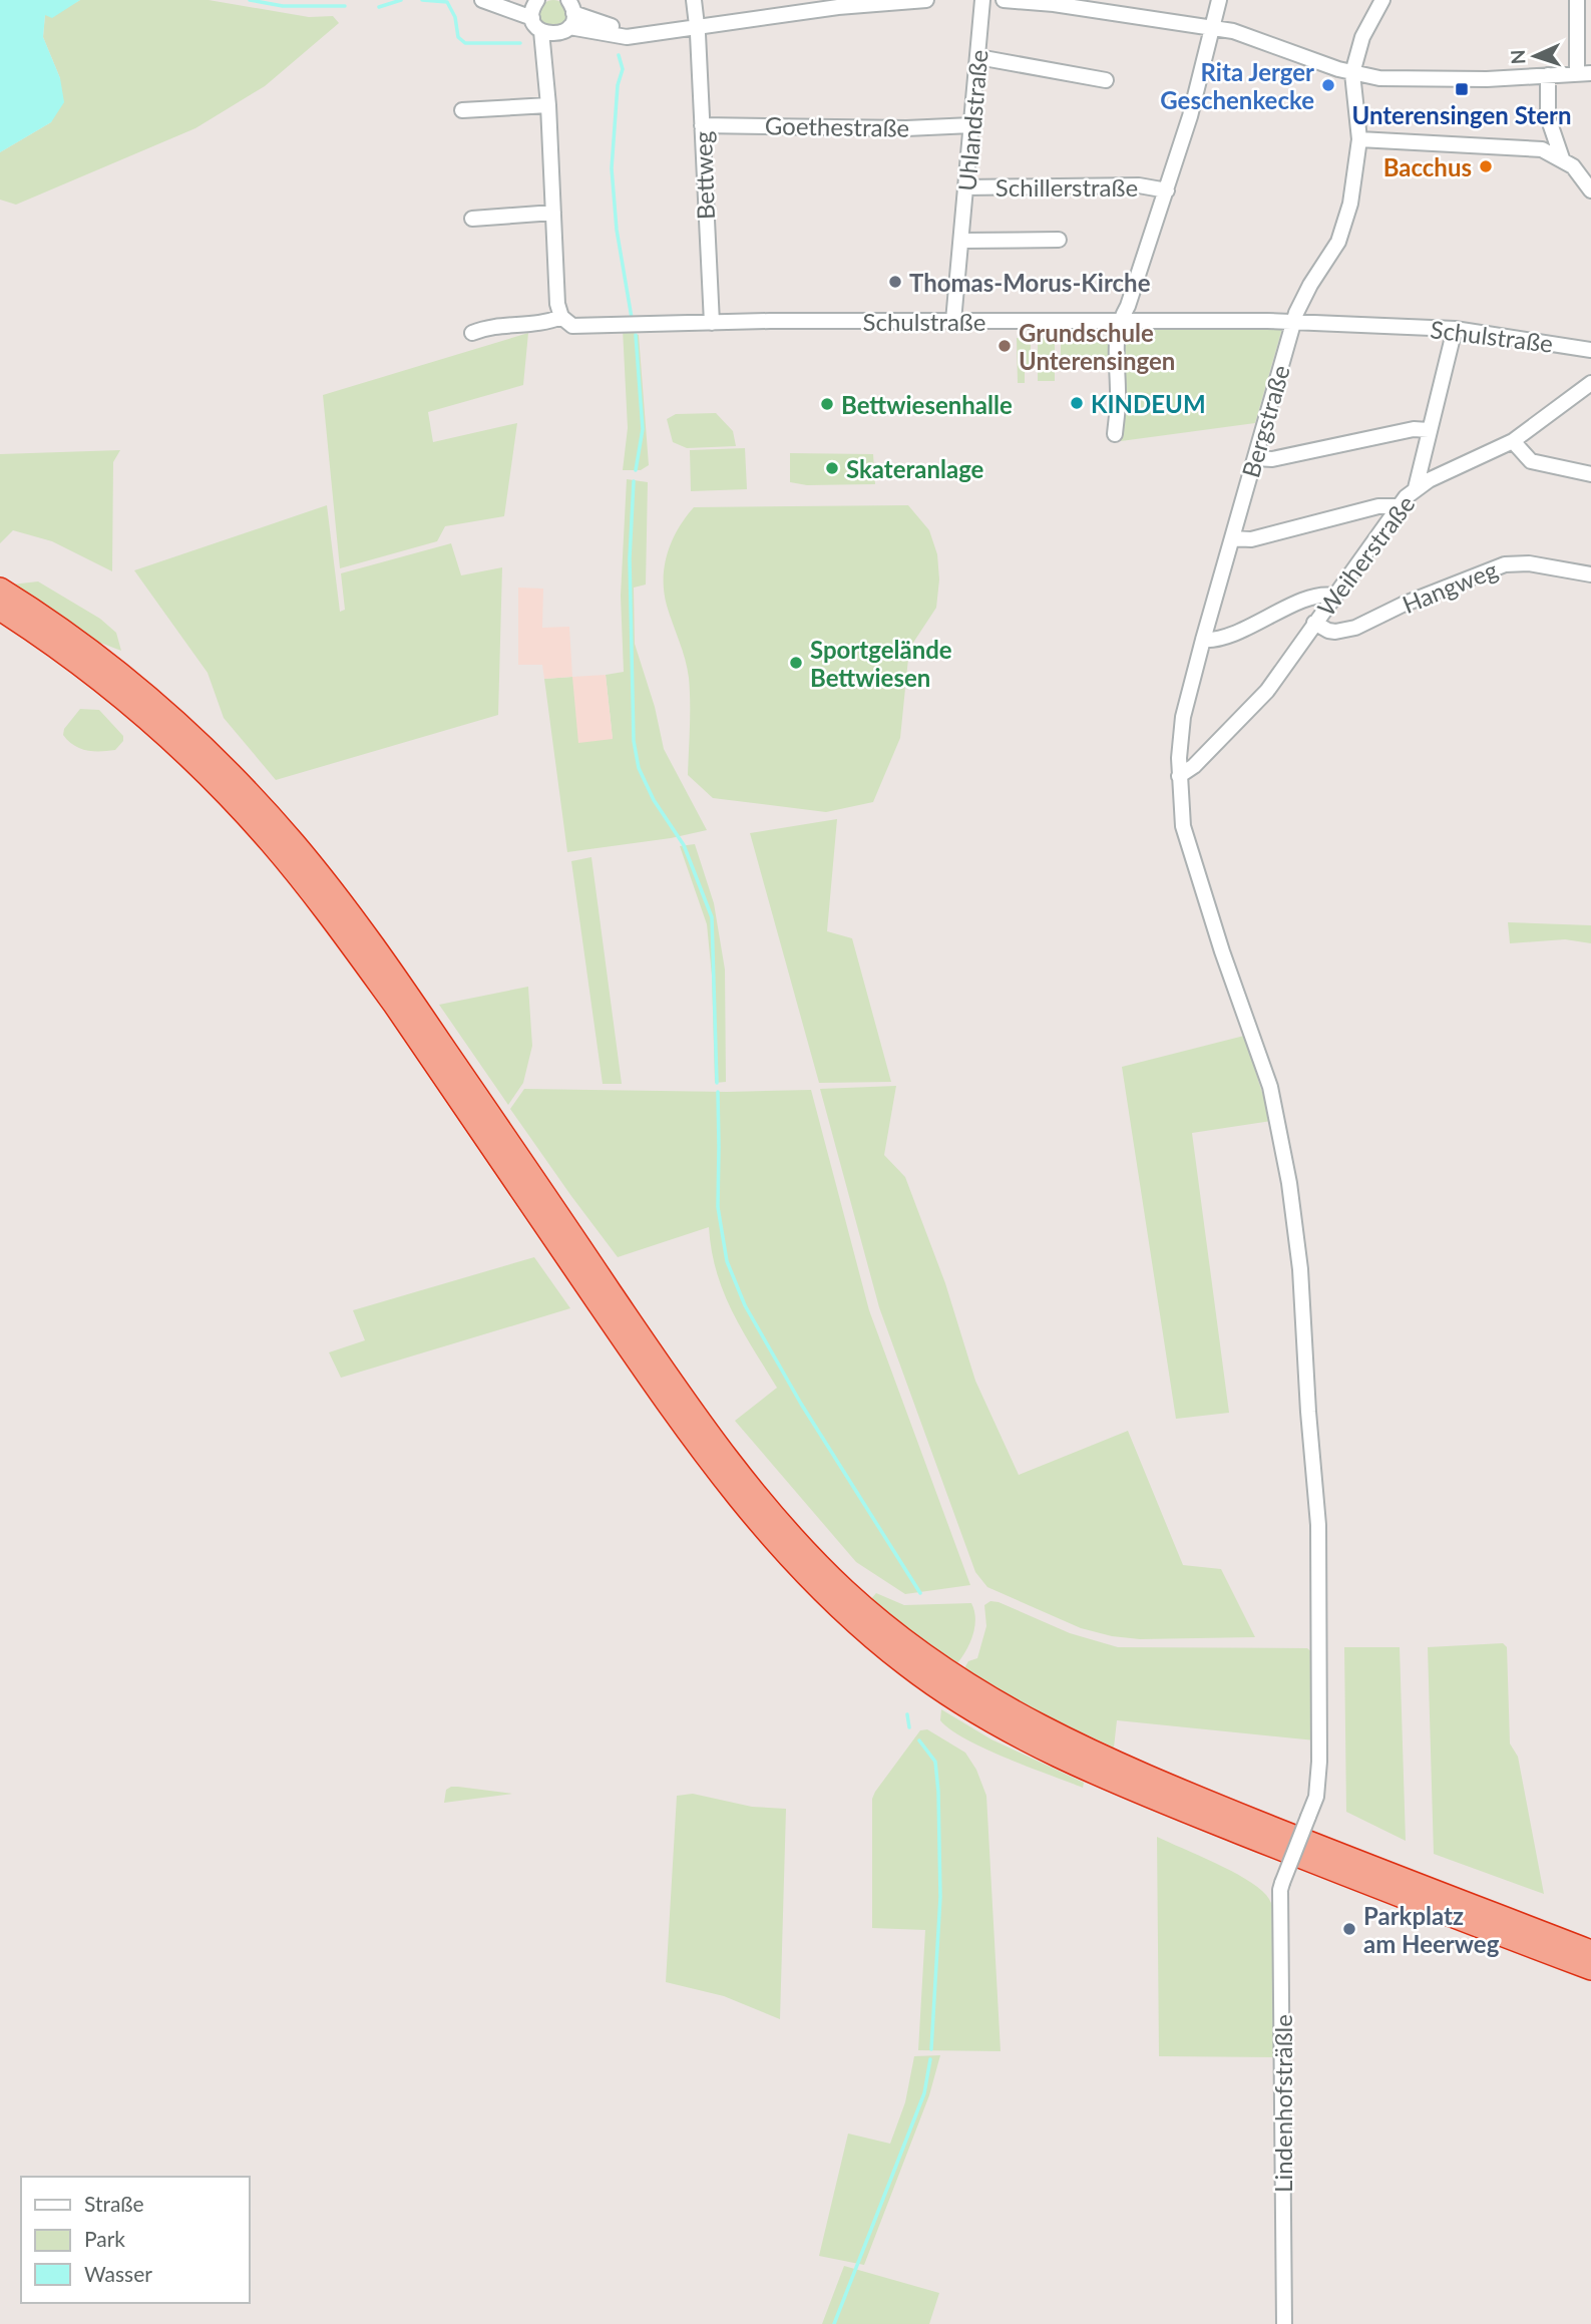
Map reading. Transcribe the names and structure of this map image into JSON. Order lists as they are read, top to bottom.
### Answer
{
  "streets": {
    "street": [
      "Uhlandstraße",
      "Goethestraße",
      "Bettweg",
      "Schillerstraße",
      "Schulstraße",
      "Bergstraße",
      "Weiherstraße",
      "Hangweg",
      "Lindenhofsträßle"
    ]
  },
  "crossings": [
    ["Uhlandstraße", "Goethestraße"],
    ["Uhlandstraße", "Schillerstraße"],
    ["Uhlandstraße", "Schulstraße"],
    ["Goethestraße", "Bettweg"],
    ["Bettweg", "Schulstraße"],
    ["Schulstraße", "Bergstraße"],
    ["Bergstraße", "Weiherstraße"],
    ["Bergstraße", "Lindenhofsträßle"],
    ["Weiherstraße", "Hangweg"]
  ],
  "places": {
    "other": [
      "Rita Jerger Geschenkecke",
      "Bacchus",
      "Thomas-Morus-Kirche",
      "Grundschule Unterensingen",
      "KINDEUM",
      "Bettwiesenhalle",
      "Skateranlage",
      "Sportgelände Bettwiesen",
      "Parkplatz am Heerweg"
    ],
    "transit": ["Unterensingen Stern"]
  },
  "legend": ["Straße", "Park", "Wasser"],
  "north": "left"
}
